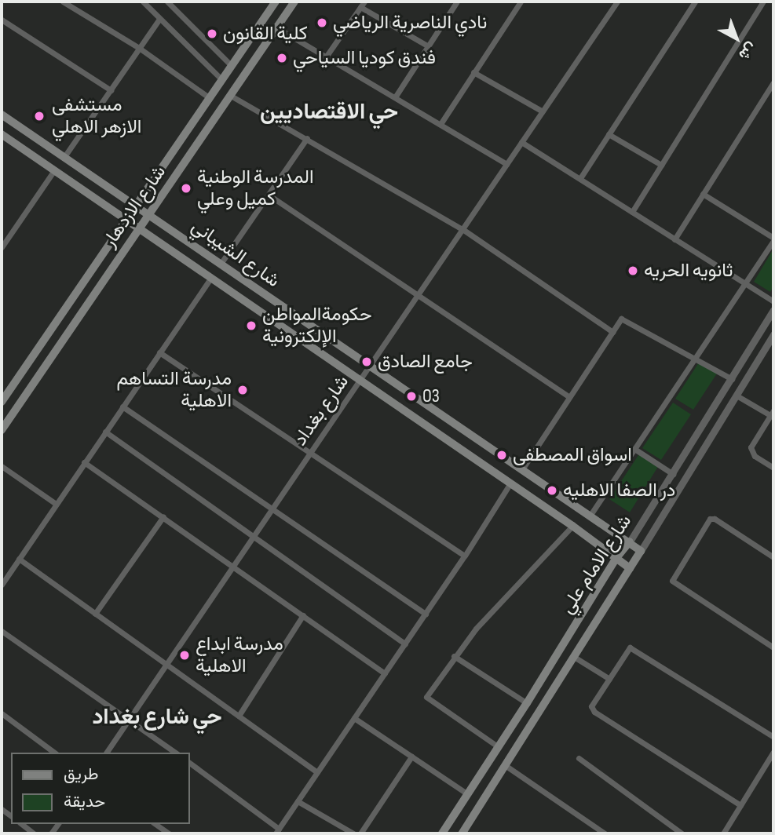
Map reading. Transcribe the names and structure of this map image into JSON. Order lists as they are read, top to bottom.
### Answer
{
  "streets": {
    "main road": ["شارع الازدهار", "شارع الشيباني", "شارع الامام علي"],
    "street": ["شارع بغداد"]
  },
  "crossings": [
    ["شارع الازدهار", "شارع الشيباني"],
    ["شارع الشيباني", "شارع بغداد"],
    ["شارع الشيباني", "شارع الامام علي"]
  ],
  "districts": ["حي الاقتصاديين", "حي شارع بغداد"],
  "places": [
    "نادي الناصرية الرياضي",
    "كلية القانون",
    "فندق كوديا السياحي",
    "مستشفى الازهر الاهلي",
    "المدرسة الوطنية كميل وعلي",
    "ثانويه الحريه",
    "حكومةالمواطن الإلكترونية",
    "جامع الصادق",
    "مدرسة التساهم الاهلية",
    "O3",
    "اسواق المصطفى",
    "در الصفا الاهليه",
    "مدرسة ابداع الاهلية"
  ],
  "legend": ["طريق", "حديقة"],
  "north": "bottom right"
}
